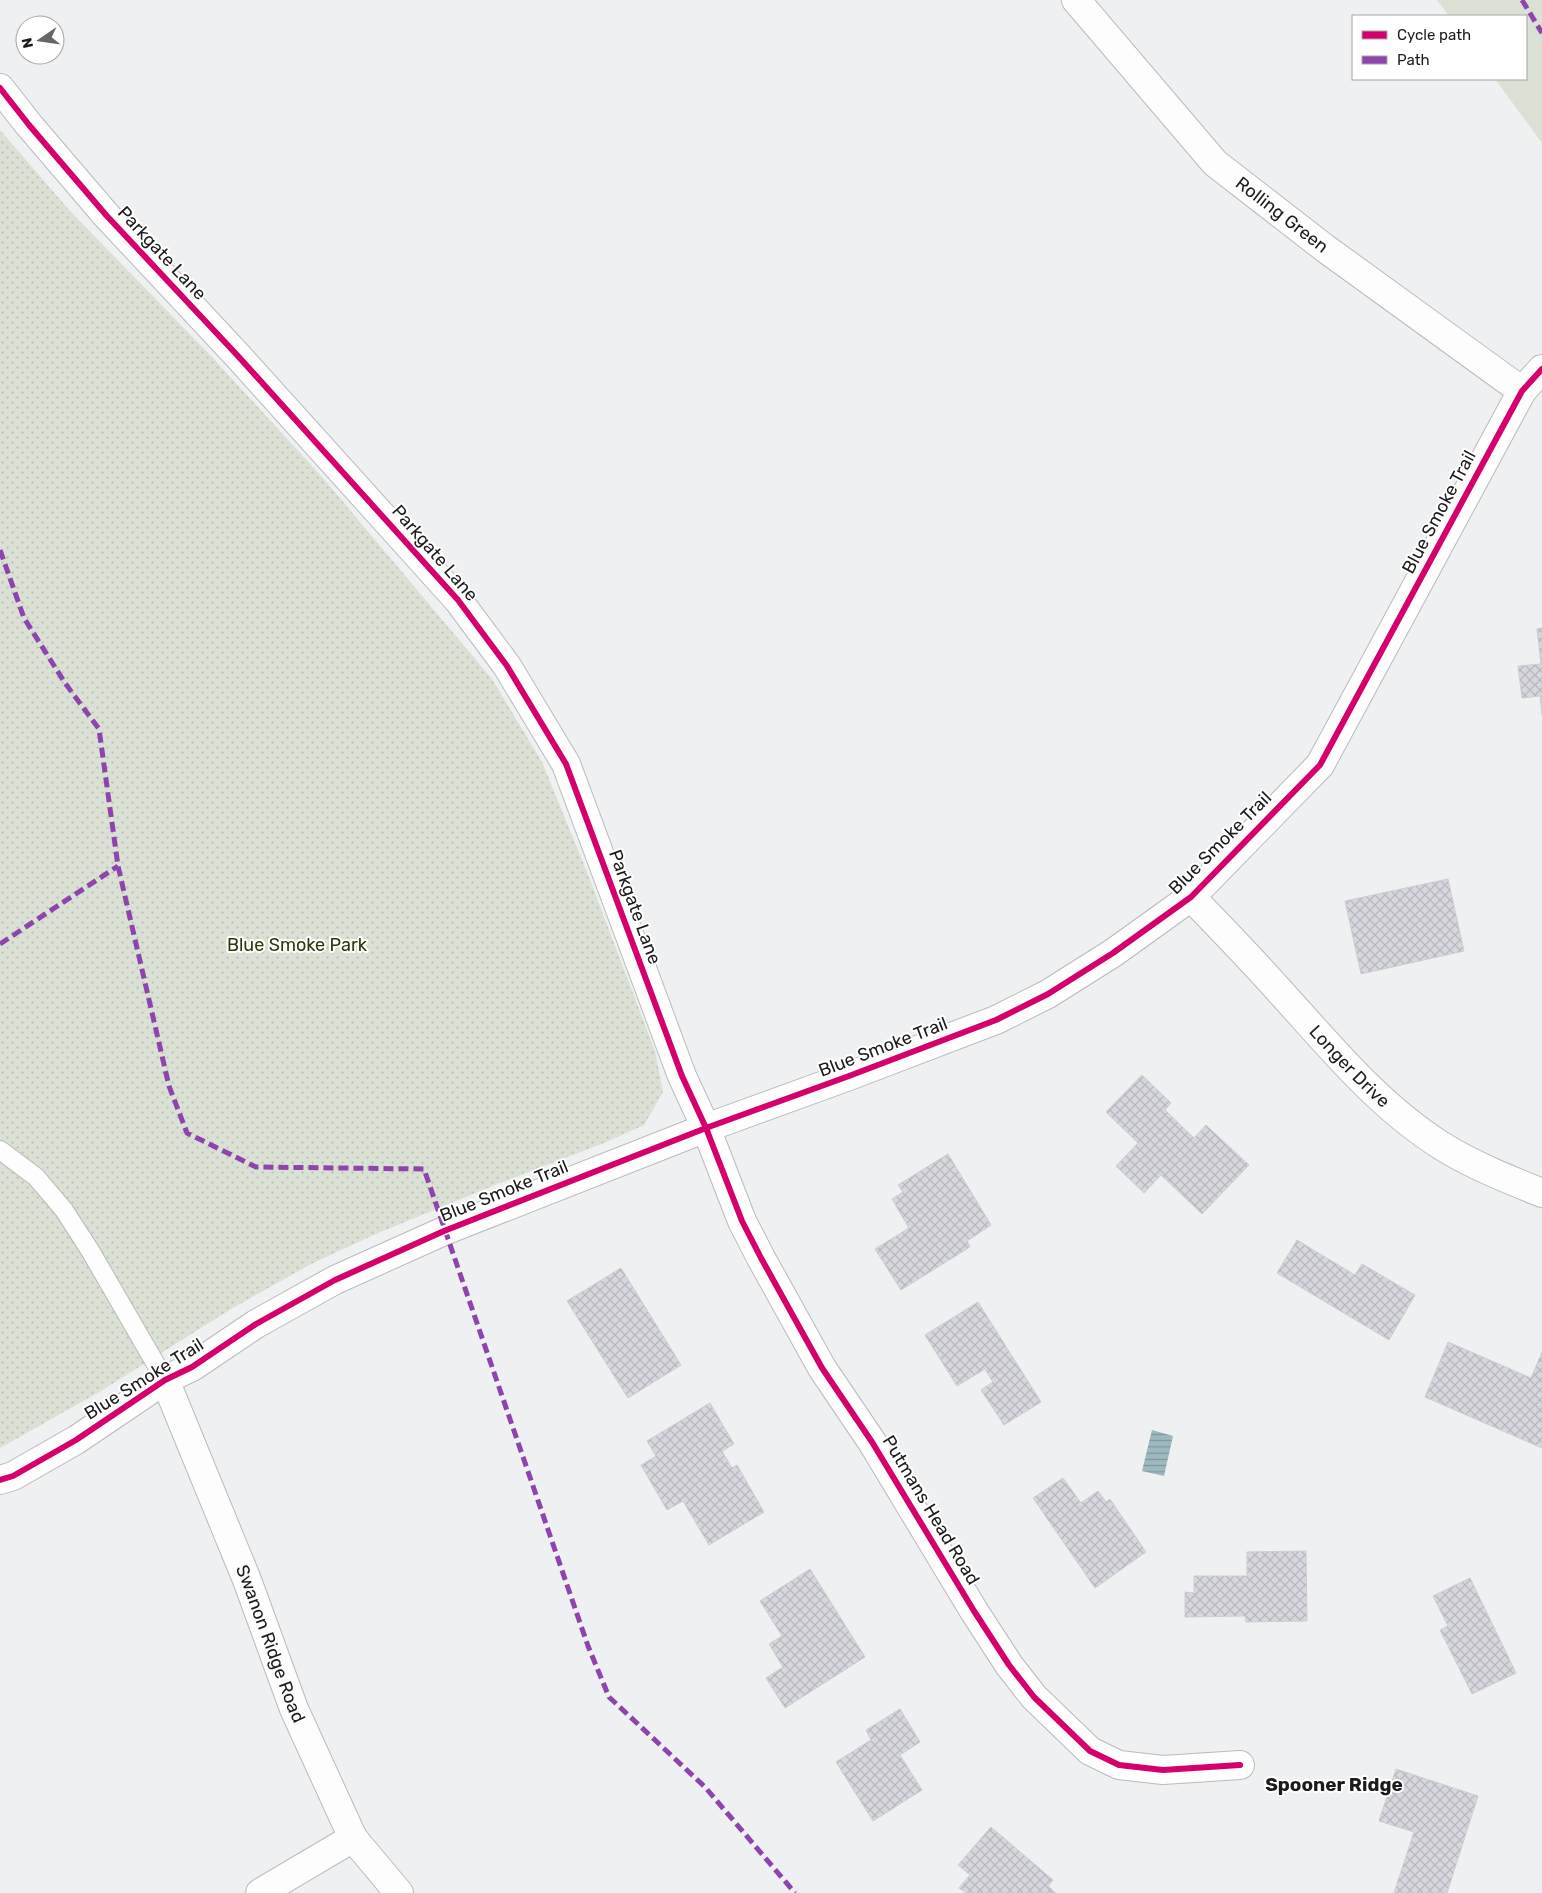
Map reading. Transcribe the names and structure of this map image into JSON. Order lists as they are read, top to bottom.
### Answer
{
  "streets": {
    "street": [
      "Rolling Green",
      "Parkgate Lane",
      "Blue Smoke Trail",
      "Longer Drive",
      "Putmans Head Road",
      "Swanon Ridge Road"
    ]
  },
  "crossings": [
    ["Rolling Green", "Blue Smoke Trail"],
    ["Parkgate Lane", "Blue Smoke Trail"],
    ["Parkgate Lane", "Putmans Head Road"],
    ["Blue Smoke Trail", "Longer Drive"],
    ["Blue Smoke Trail", "Putmans Head Road"],
    ["Blue Smoke Trail", "Swanon Ridge Road"]
  ],
  "districts": ["Spooner Ridge"],
  "parks": ["Blue Smoke Park"],
  "legend": ["Cycle path", "Path"],
  "north": "left"
}
